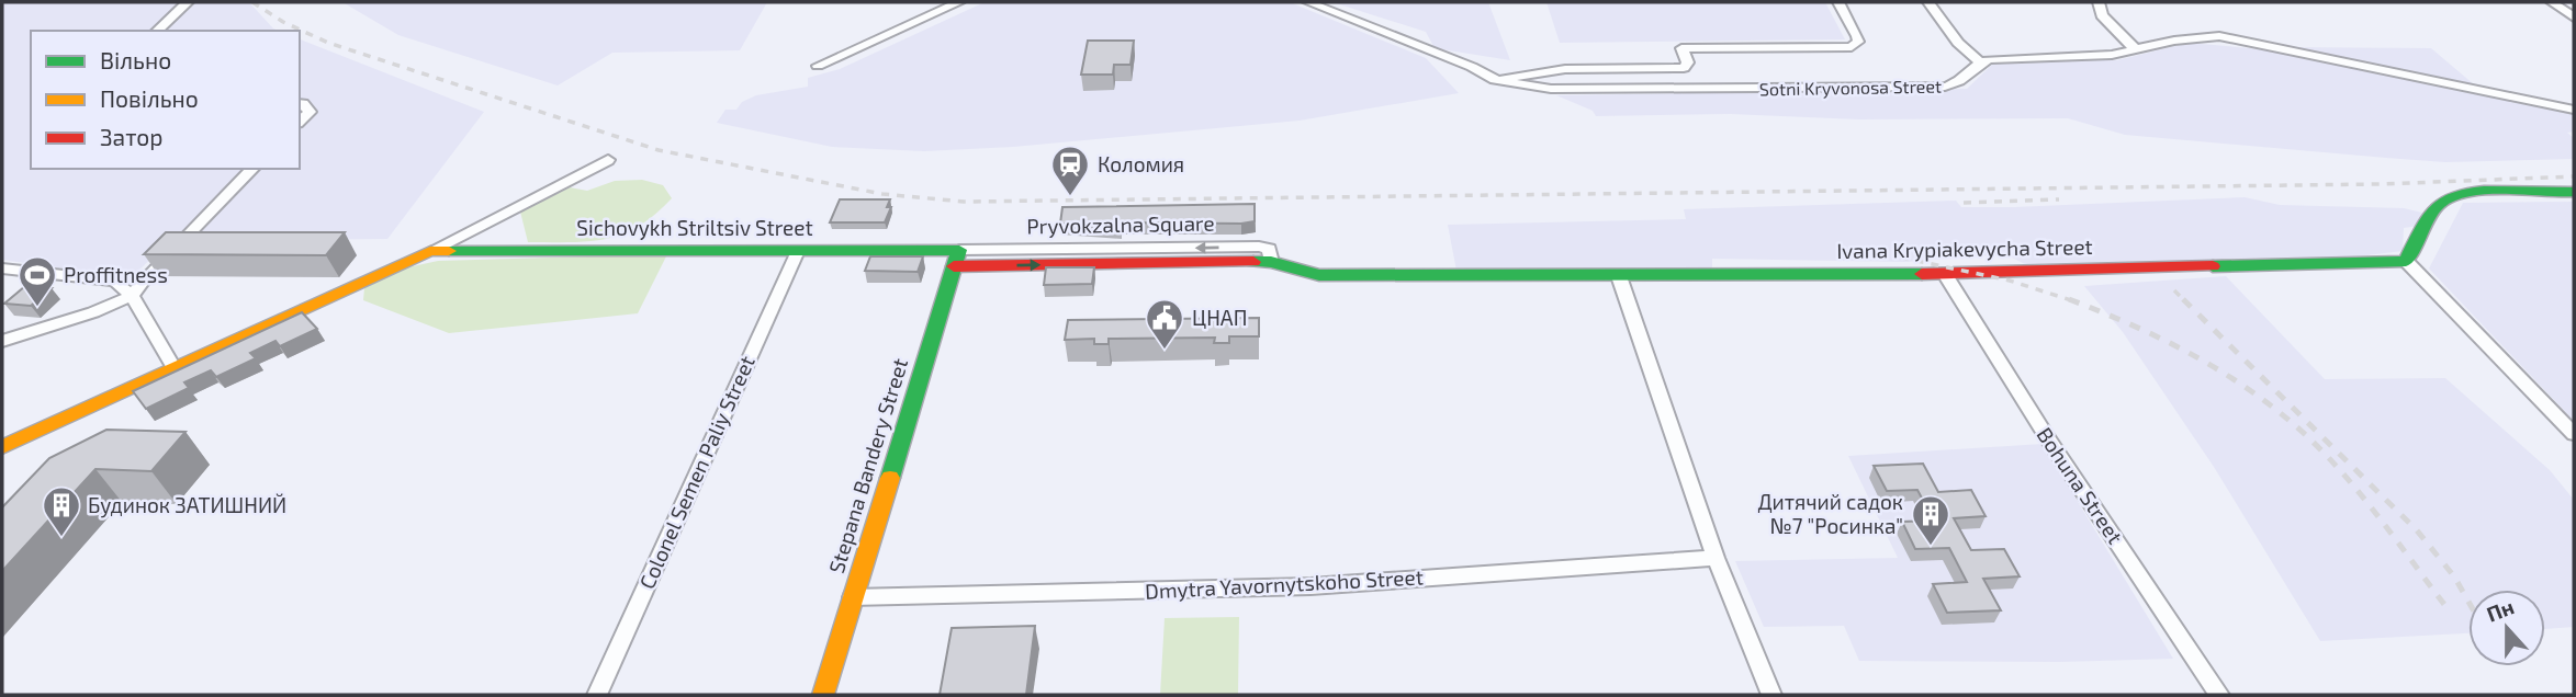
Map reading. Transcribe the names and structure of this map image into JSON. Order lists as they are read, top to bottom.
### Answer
{
  "streets": {
    "street": [
      "Sotni Kryvonosa Street",
      "Pryvokzalna Square",
      "Sichovykh Striltsiv Street",
      "Ivana Krypiakevycha Street",
      "Stepana Bandery Street",
      "Colonel Semen Paliy Street",
      "Bohuna Street",
      "Dmytra Yavornytskoho Street"
    ]
  },
  "crossings": [
    ["Pryvokzalna Square", "Sichovykh Striltsiv Street"],
    ["Pryvokzalna Square", "Ivana Krypiakevycha Street"],
    ["Pryvokzalna Square", "Stepana Bandery Street"],
    ["Sichovykh Striltsiv Street", "Stepana Bandery Street"],
    ["Sichovykh Striltsiv Street", "Colonel Semen Paliy Street"],
    ["Ivana Krypiakevycha Street", "Bohuna Street"],
    ["Stepana Bandery Street", "Dmytra Yavornytskoho Street"]
  ],
  "places": {
    "station": ["Коломия"],
    "sports": ["Proffitness"],
    "public building": ["ЦНАП"],
    "building": ["Будинок ЗАТИШНИЙ", "Дитячий садок №7 \"Росинка\""]
  },
  "legend": ["Вільно", "Повільно", "Затор"],
  "north": "top"
}
